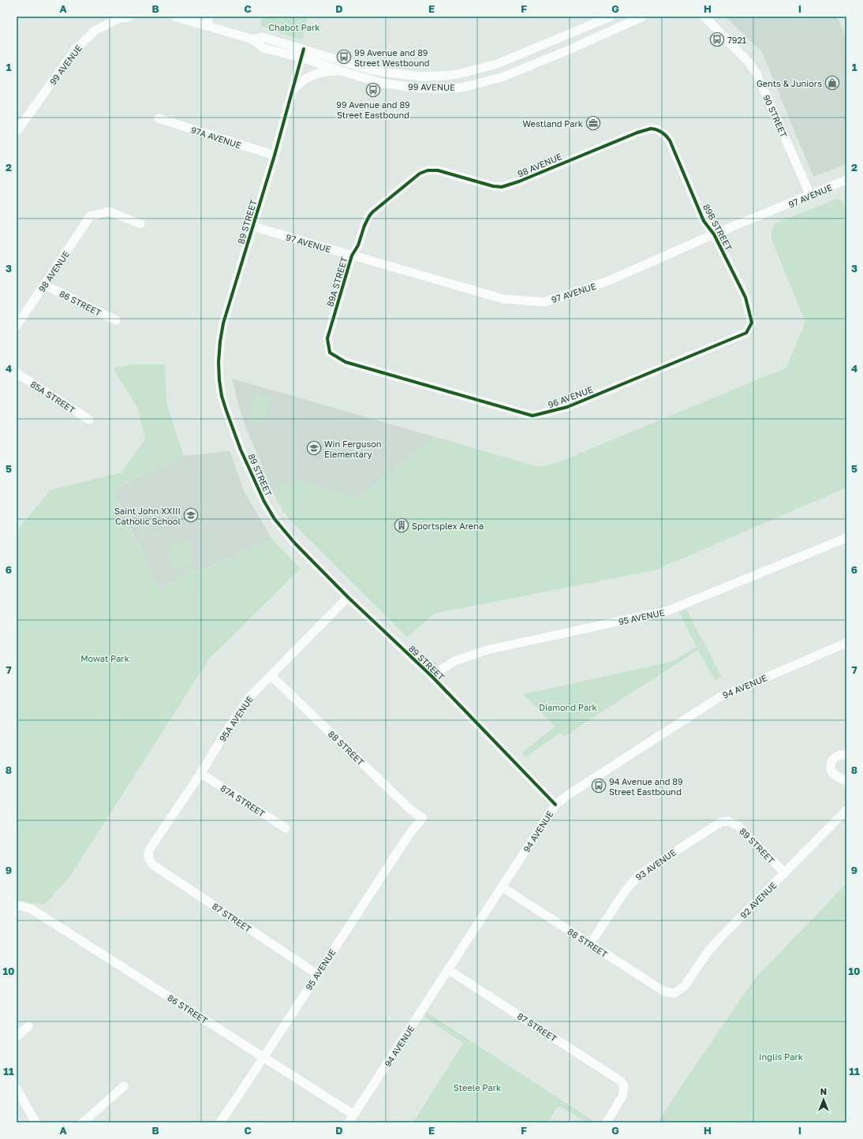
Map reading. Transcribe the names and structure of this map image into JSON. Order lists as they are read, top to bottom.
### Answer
{
  "streets": {
    "street": [
      "99 AVENUE",
      "90 STREET",
      "97A AVENUE",
      "98 AVENUE",
      "97 AVENUE",
      "89 STREET",
      "89B STREET",
      "89A STREET",
      "86 STREET",
      "85A STREET",
      "96 AVENUE",
      "95 AVENUE",
      "94 AVENUE",
      "95A AVENUE",
      "88 STREET",
      "87A STREET",
      "93 AVENUE",
      "92 AVENUE",
      "87 STREET"
    ]
  },
  "crossings": [
    ["99 AVENUE", "89 STREET"],
    ["90 STREET", "97 AVENUE"],
    ["97A AVENUE", "89 STREET"],
    ["98 AVENUE", "89B STREET"],
    ["98 AVENUE", "89A STREET"],
    ["98 AVENUE", "86 STREET"],
    ["97 AVENUE", "89 STREET"],
    ["97 AVENUE", "89B STREET"],
    ["97 AVENUE", "89A STREET"],
    ["89 STREET", "95 AVENUE"],
    ["89 STREET", "94 AVENUE"],
    ["89 STREET", "95A AVENUE"],
    ["89 STREET", "93 AVENUE"],
    ["89 STREET", "92 AVENUE"],
    ["89B STREET", "96 AVENUE"],
    ["89A STREET", "96 AVENUE"],
    ["86 STREET", "95 AVENUE"],
    ["86 STREET", "94 AVENUE"],
    ["95 AVENUE", "88 STREET"],
    ["95 AVENUE", "87 STREET"],
    ["94 AVENUE", "88 STREET"],
    ["94 AVENUE", "87 STREET"],
    ["95A AVENUE", "88 STREET"],
    ["95A AVENUE", "87A STREET"],
    ["95A AVENUE", "87 STREET"],
    ["88 STREET", "93 AVENUE"],
    ["88 STREET", "92 AVENUE"]
  ],
  "parks": [
    "Chabot Park",
    "Mowat Park",
    "Diamond Park",
    "Inglis Park",
    "Steele Park"
  ],
  "places": {
    "bus stop": [
      "7921",
      "99 Avenue and 89 Street Westbound",
      "99 Avenue and 89 Street Eastbound",
      "94 Avenue and 89 Street Eastbound"
    ],
    "shop": ["Gents & Juniors"],
    "office": ["Westland Park"],
    "school or university": ["Win Ferguson Elementary", "Saint John XXIII Catholic School"],
    "building": ["Sportsplex Arena"]
  },
  "north": "top",
  "grid": {
    "columns": [
      "A",
      "B",
      "C",
      "D",
      "E",
      "F",
      "G",
      "H",
      "I"
    ],
    "rows": [
      "1",
      "2",
      "3",
      "4",
      "5",
      "6",
      "7",
      "8",
      "9",
      "10",
      "11"
    ]
  }
}
